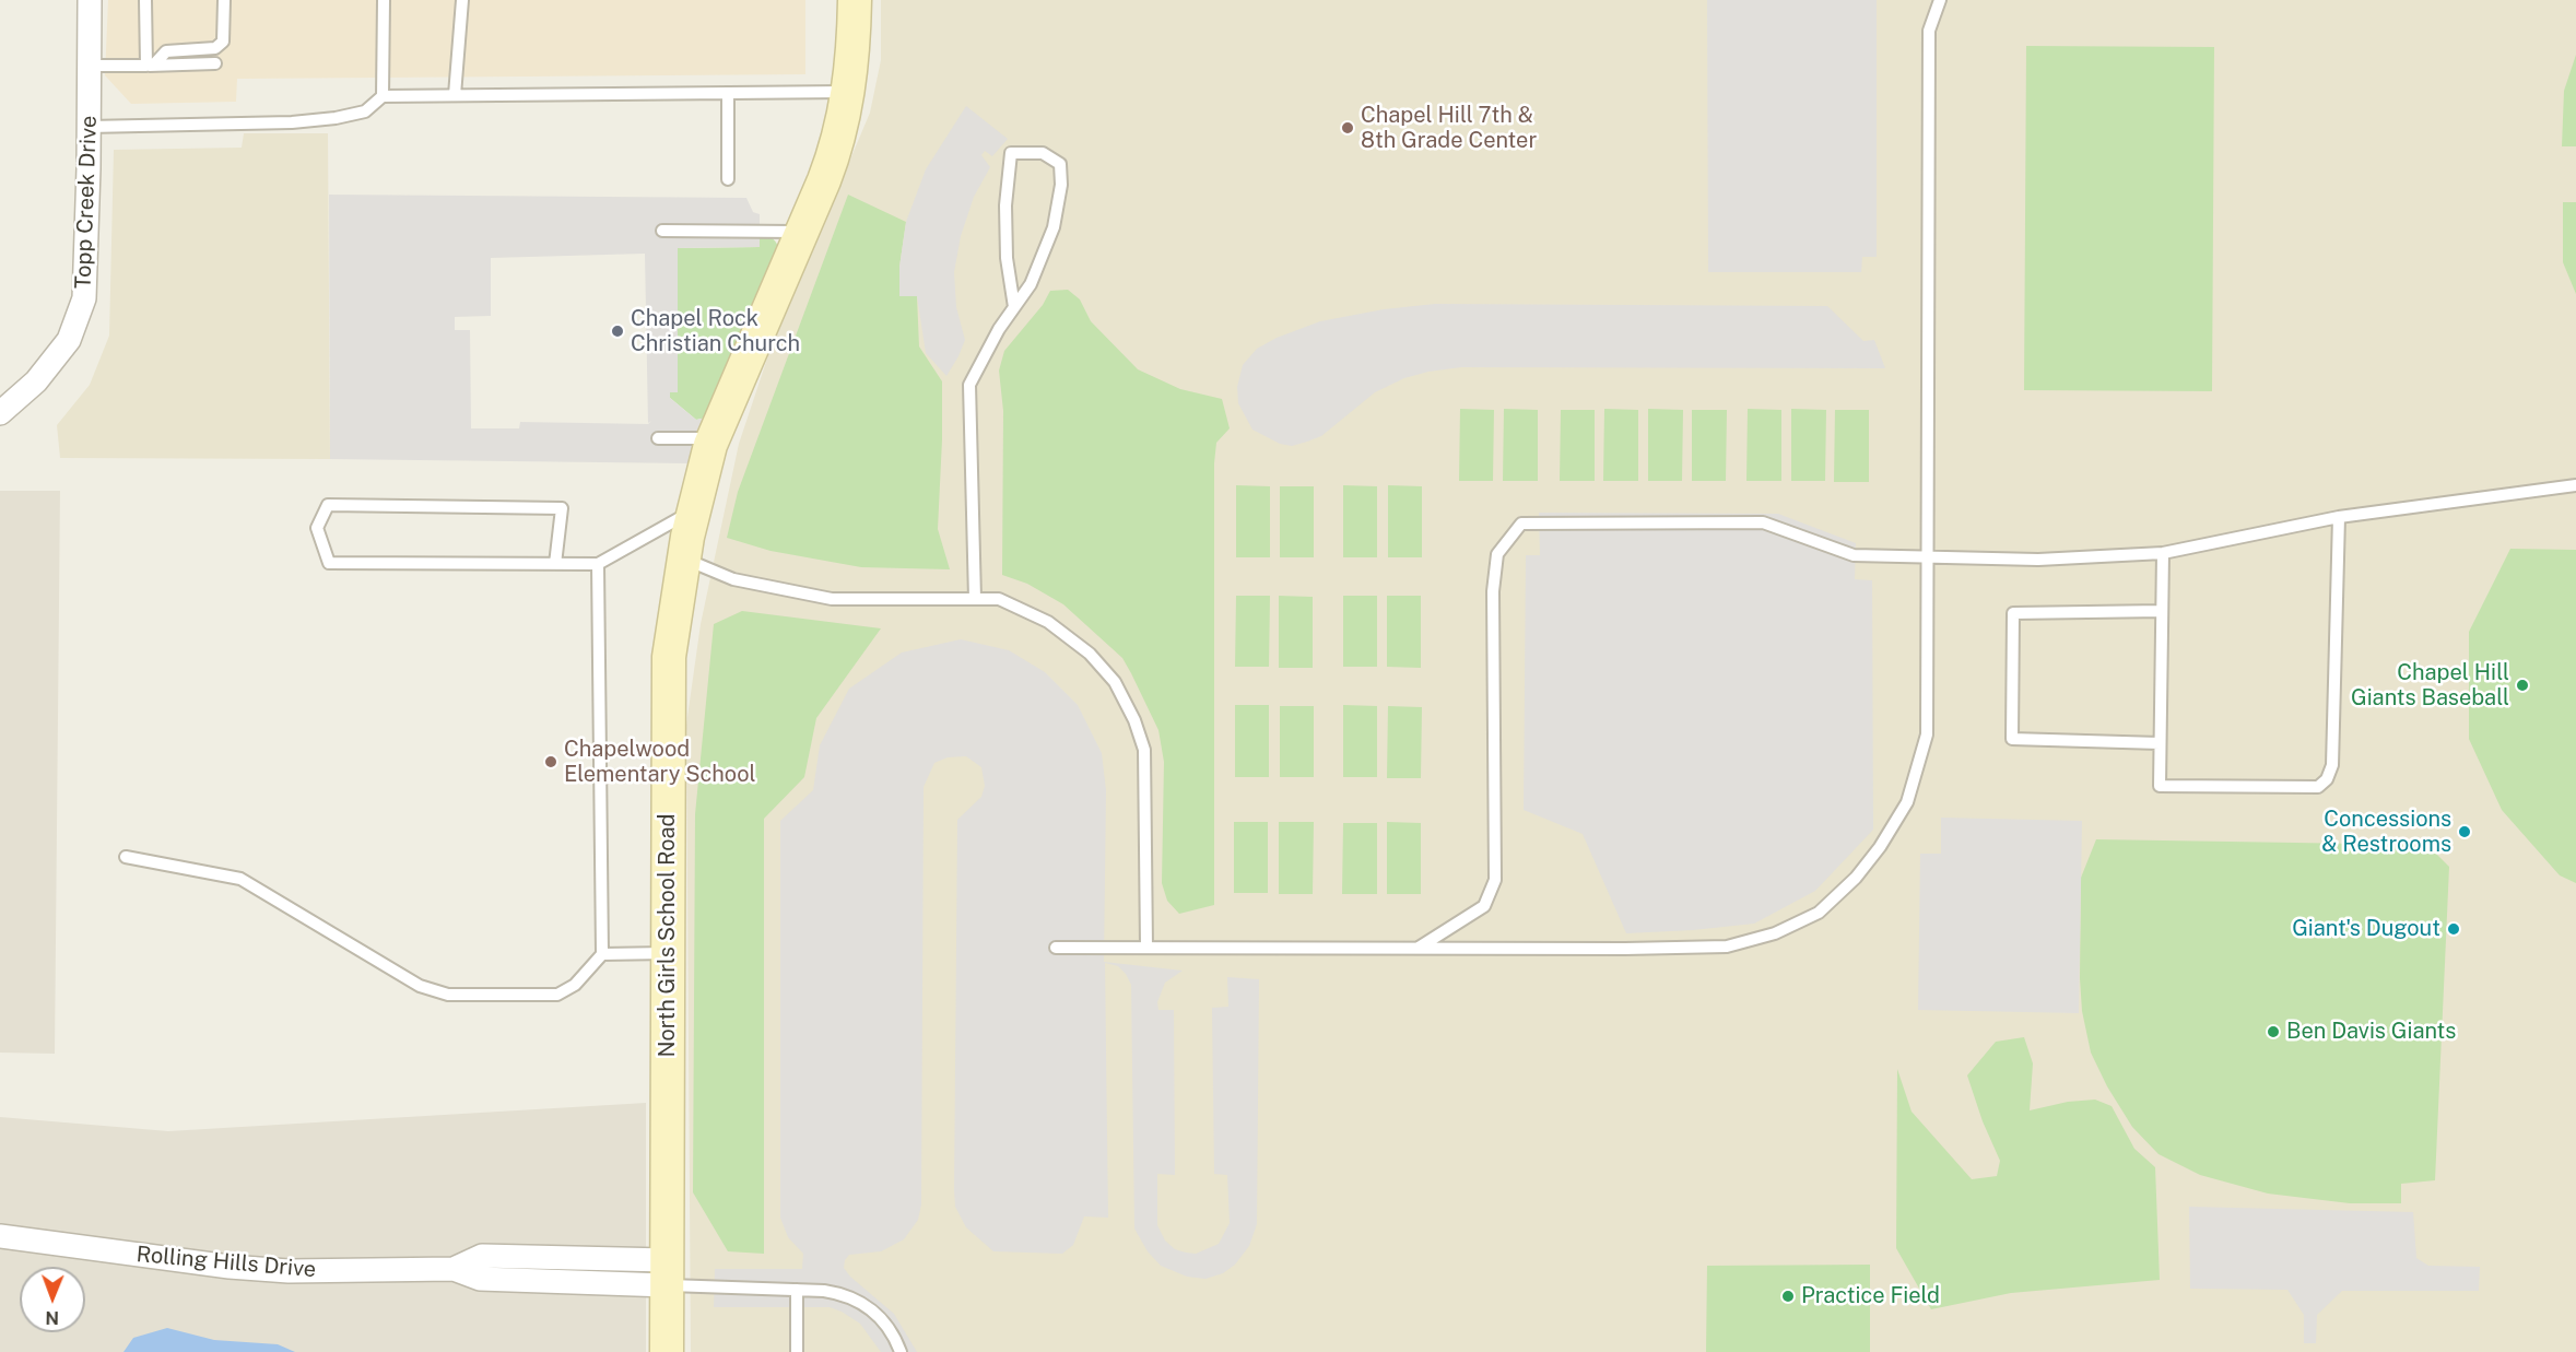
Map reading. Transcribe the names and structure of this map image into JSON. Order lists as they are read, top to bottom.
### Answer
{
  "streets": {
    "main road": ["North Girls School Road"],
    "street": ["Topp Creek Drive", "Rolling Hills Drive"]
  },
  "crossings": [
    ["North Girls School Road", "Rolling Hills Drive"]
  ],
  "places": [
    "Chapel Hill 7th & 8th Grade Center",
    "Chapel Rock Christian Church",
    "Chapel Hill Giants Baseball",
    "Chapelwood Elementary School",
    "Concessions & Restrooms",
    "Giant's Dugout",
    "Ben Davis Giants",
    "Practice Field"
  ],
  "north": "bottom"
}
